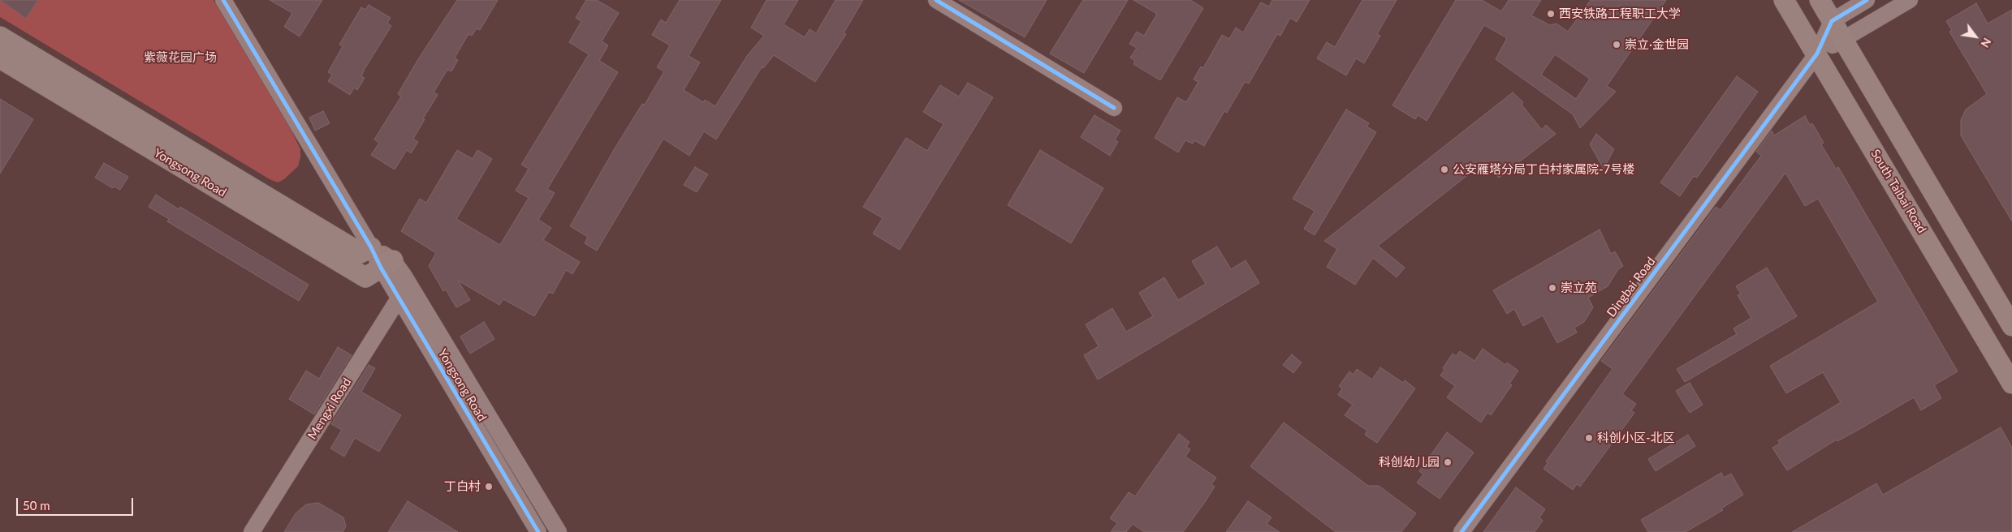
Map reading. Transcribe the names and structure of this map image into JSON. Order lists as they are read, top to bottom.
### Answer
{
  "streets": {
    "main road": ["Yongsong Road", "South Taibai Road"],
    "street": ["Dingbai Road", "Mengxi Road"]
  },
  "crossings": [
    ["Yongsong Road", "Mengxi Road"],
    ["South Taibai Road", "Dingbai Road"]
  ],
  "parks": ["紫薇花园广场"],
  "places": [
    "西安铁路工程职工大学",
    "崇立·金世园",
    "公安雁塔分局丁白村家属院-7号楼",
    "崇立苑",
    "科创小区-北区",
    "科创幼儿园",
    "丁白村"
  ],
  "scale_bar": "50 m",
  "north": "bottom right"
}
